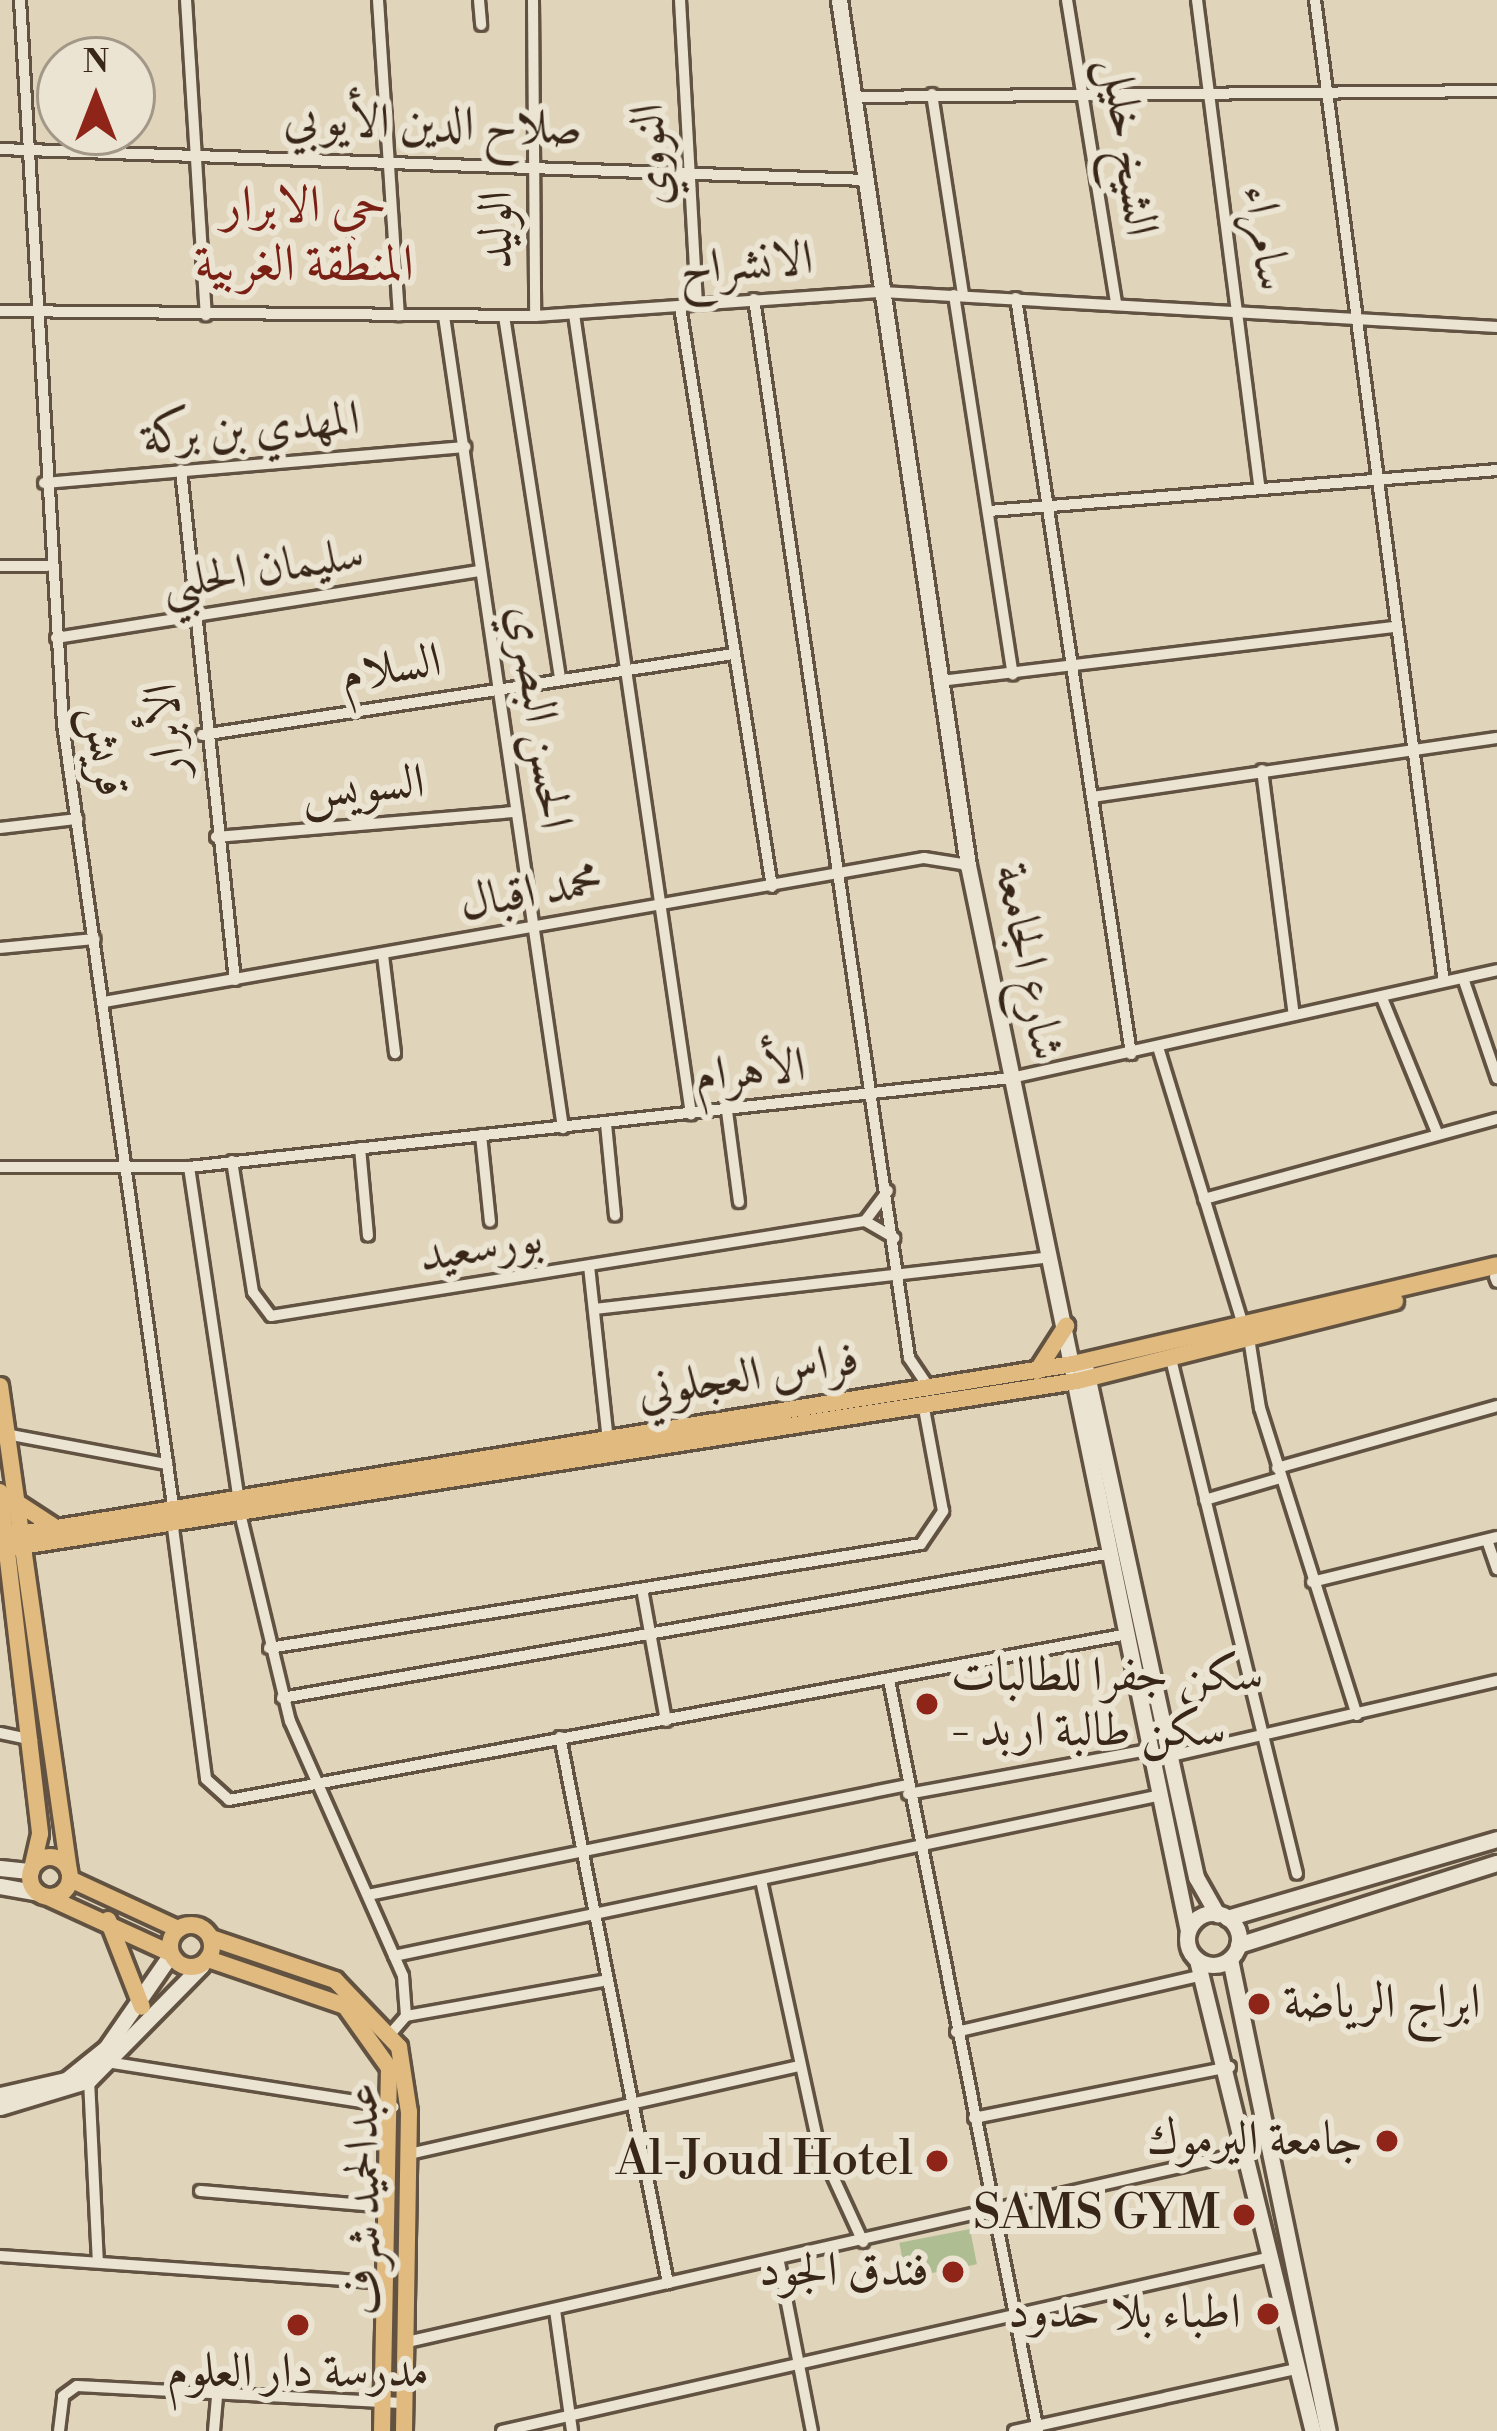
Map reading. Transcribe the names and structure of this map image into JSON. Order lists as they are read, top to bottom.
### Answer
{
  "streets": {
    "main road": ["شارع الجامعة", "فراس العجلوني", "عبدالحميد شرف"],
    "street": [
      "صلاح الدين الأيوبي",
      "الشيخ خليل",
      "النووي",
      "الوليد",
      "سامراء",
      "الانشراح",
      "المهدي بن بركة",
      "سليمان الحلبي",
      "السلام",
      "الحسن البصري",
      "الأبرار",
      "قريش",
      "السويس",
      "محمد اقبال",
      "الأهرام",
      "بورسعيد"
    ]
  },
  "crossings": [
    ["صلاح الدين الأيوبي", "النووي"],
    ["صلاح الدين الأيوبي", "الوليد"],
    ["صلاح الدين الأيوبي", "قريش"],
    ["صلاح الدين الأيوبي", "شارع الجامعة"],
    ["الشيخ خليل", "الانشراح"],
    ["النووي", "الانشراح"],
    ["الوليد", "الانشراح"],
    ["سامراء", "الانشراح"],
    ["الانشراح", "الحسن البصري"],
    ["الانشراح", "قريش"],
    ["الانشراح", "شارع الجامعة"],
    ["المهدي بن بركة", "الحسن البصري"],
    ["المهدي بن بركة", "الأبرار"],
    ["المهدي بن بركة", "قريش"],
    ["سليمان الحلبي", "الحسن البصري"],
    ["سليمان الحلبي", "الأبرار"],
    ["سليمان الحلبي", "قريش"],
    ["السلام", "الحسن البصري"],
    ["السلام", "الأبرار"],
    ["الحسن البصري", "السويس"],
    ["الحسن البصري", "محمد اقبال"],
    ["الحسن البصري", "الأهرام"],
    ["الأبرار", "السويس"],
    ["الأبرار", "محمد اقبال"],
    ["قريش", "محمد اقبال"],
    ["قريش", "الأهرام"],
    ["قريش", "فراس العجلوني"],
    ["محمد اقبال", "شارع الجامعة"],
    ["شارع الجامعة", "الأهرام"],
    ["شارع الجامعة", "فراس العجلوني"],
    ["الأهرام", "بورسعيد"]
  ],
  "districts": ["حي الابرار المنطقة الغربية"],
  "places": [
    "سكن جفرا للطالبات - سكن طالبة اربد",
    "ابراج الرياضة",
    "جامعة اليرموك",
    "Al-Joud Hotel",
    "SAMS GYM",
    "فندق الجود",
    "اطباء بلا حدود",
    "مدرسة دار العلوم"
  ],
  "north": "top"
}
